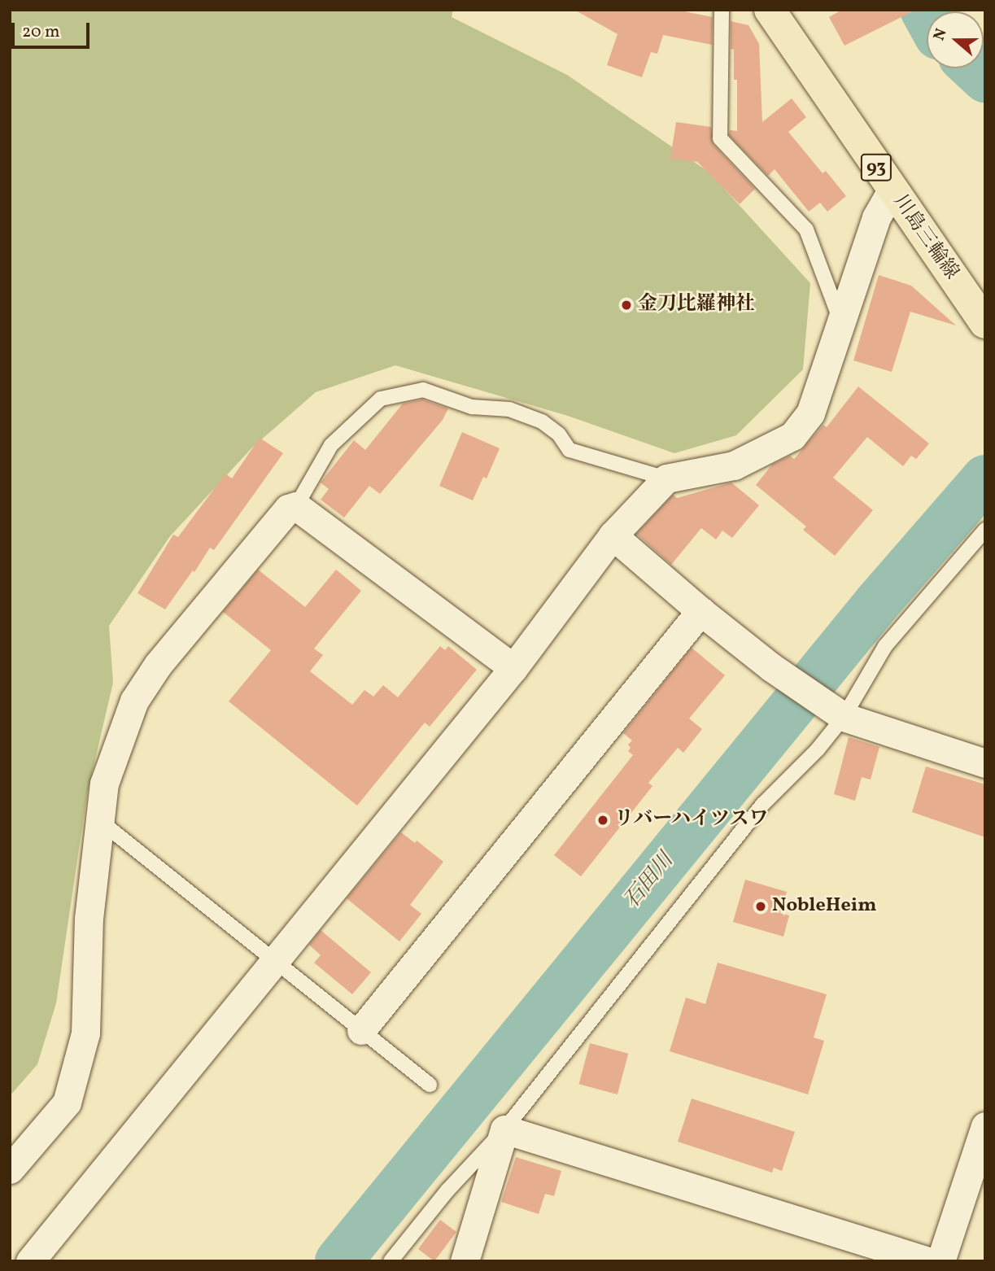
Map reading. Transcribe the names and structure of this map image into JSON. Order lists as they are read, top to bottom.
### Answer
{
  "streets": {
    "main road": ["93", "川島三輪線"]
  },
  "water": ["石田川"],
  "places": ["金刀比羅神社", "リバーハイツスワ", "NobleHeim"],
  "scale_bar": "20 m",
  "north": "left"
}
